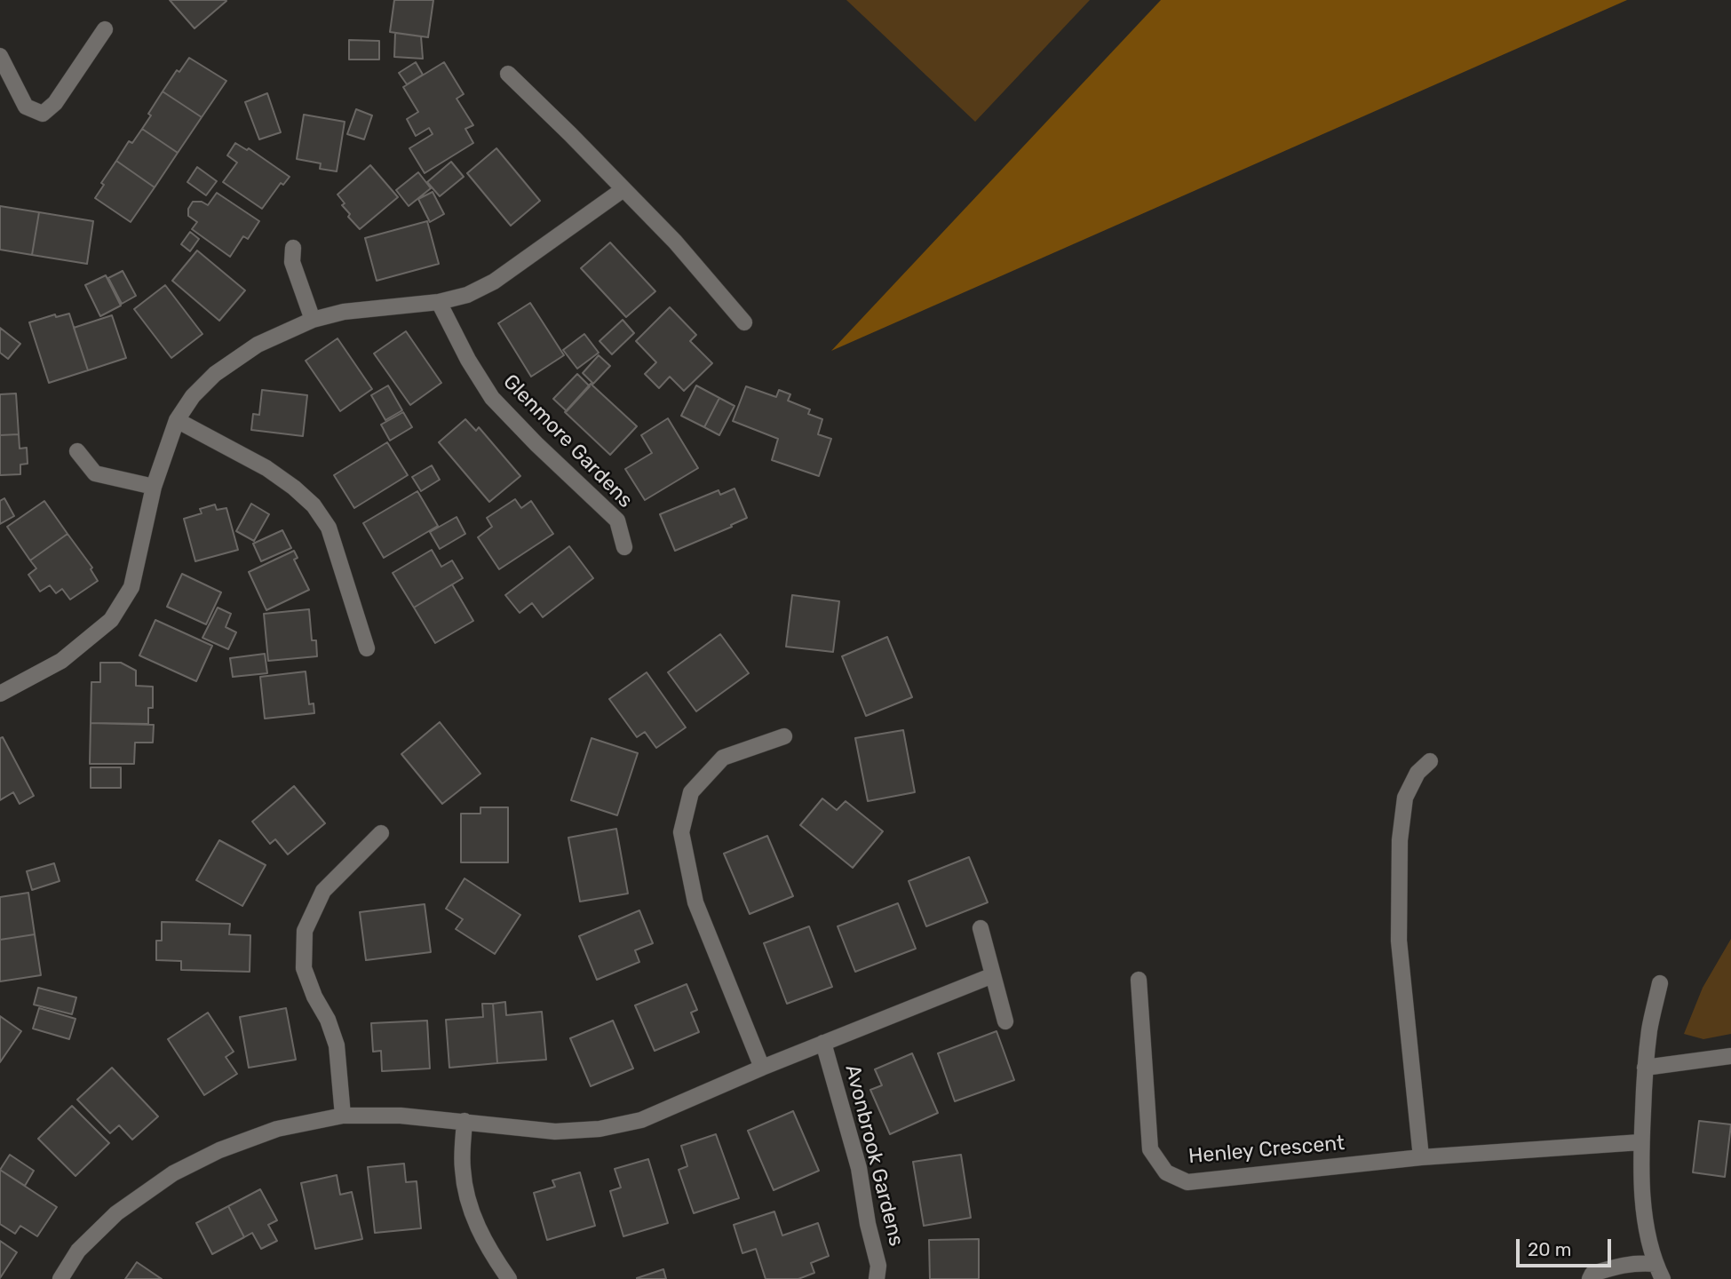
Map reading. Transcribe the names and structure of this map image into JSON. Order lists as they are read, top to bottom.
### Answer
{
  "streets": {
    "street": ["Glenmore Gardens", "Henley Crescent", "Avonbrook Gardens"]
  },
  "scale_bar": "20 m"
}
